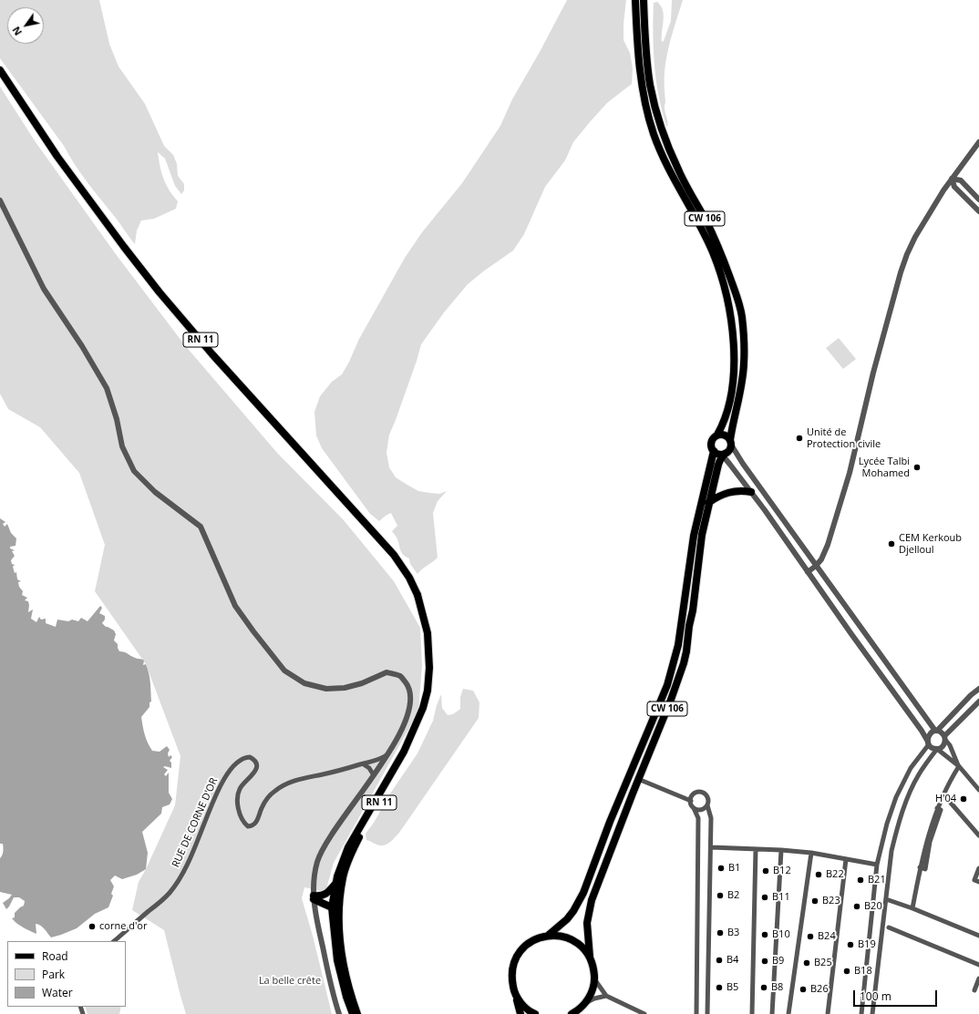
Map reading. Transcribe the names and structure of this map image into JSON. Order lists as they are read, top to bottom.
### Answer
{
  "streets": {
    "main road": ["CW 106", "RN 11"],
    "street": ["RUE DE CORNE D'OR"]
  },
  "parks": ["La belle crête"],
  "places": [
    "Unité de Protection civile",
    "Lycée Talbi Mohamed",
    "CEM Kerkoub Djelloul",
    "H'04",
    "B1",
    "B12",
    "B22",
    "B21",
    "B2",
    "B11",
    "B23",
    "B20",
    "corne d'or",
    "B3",
    "B10",
    "B24",
    "B19",
    "B4",
    "B9",
    "B25",
    "B18",
    "B5",
    "B8",
    "B26"
  ],
  "legend": ["Road", "Park", "Water"],
  "scale_bar": "100 m",
  "north": "bottom left"
}
